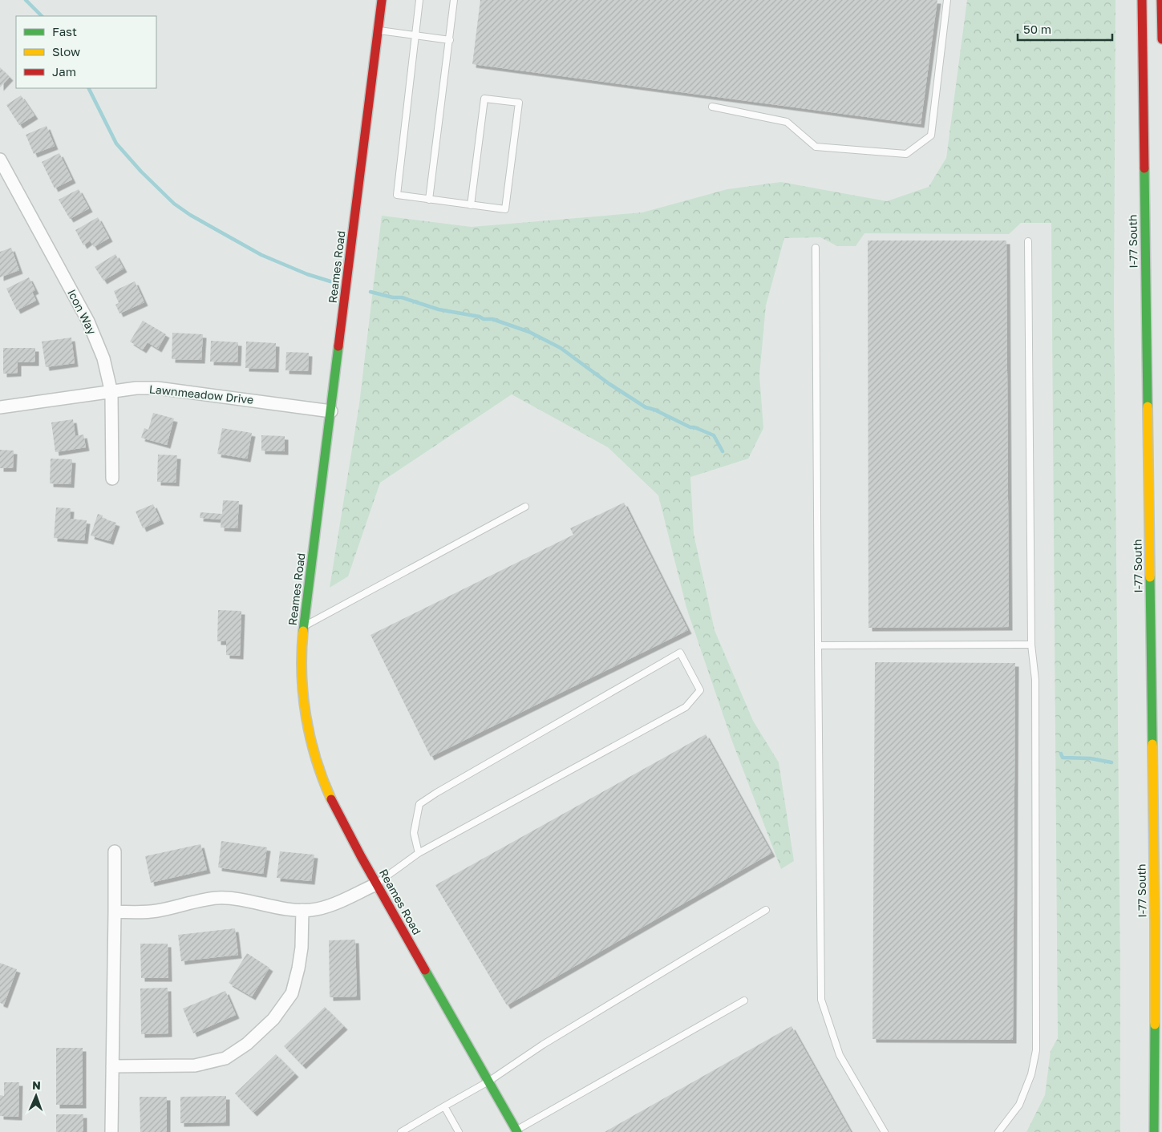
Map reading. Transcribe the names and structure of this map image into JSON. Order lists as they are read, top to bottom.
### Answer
{
  "streets": {
    "main road": ["I-77 South", "Reames Road"],
    "street": ["Icon Way", "Lawnmeadow Drive"]
  },
  "crossings": [
    ["Reames Road", "Lawnmeadow Drive"],
    ["Icon Way", "Lawnmeadow Drive"]
  ],
  "legend": ["Fast", "Slow", "Jam"],
  "scale_bar": "50 m",
  "north": "top"
}
